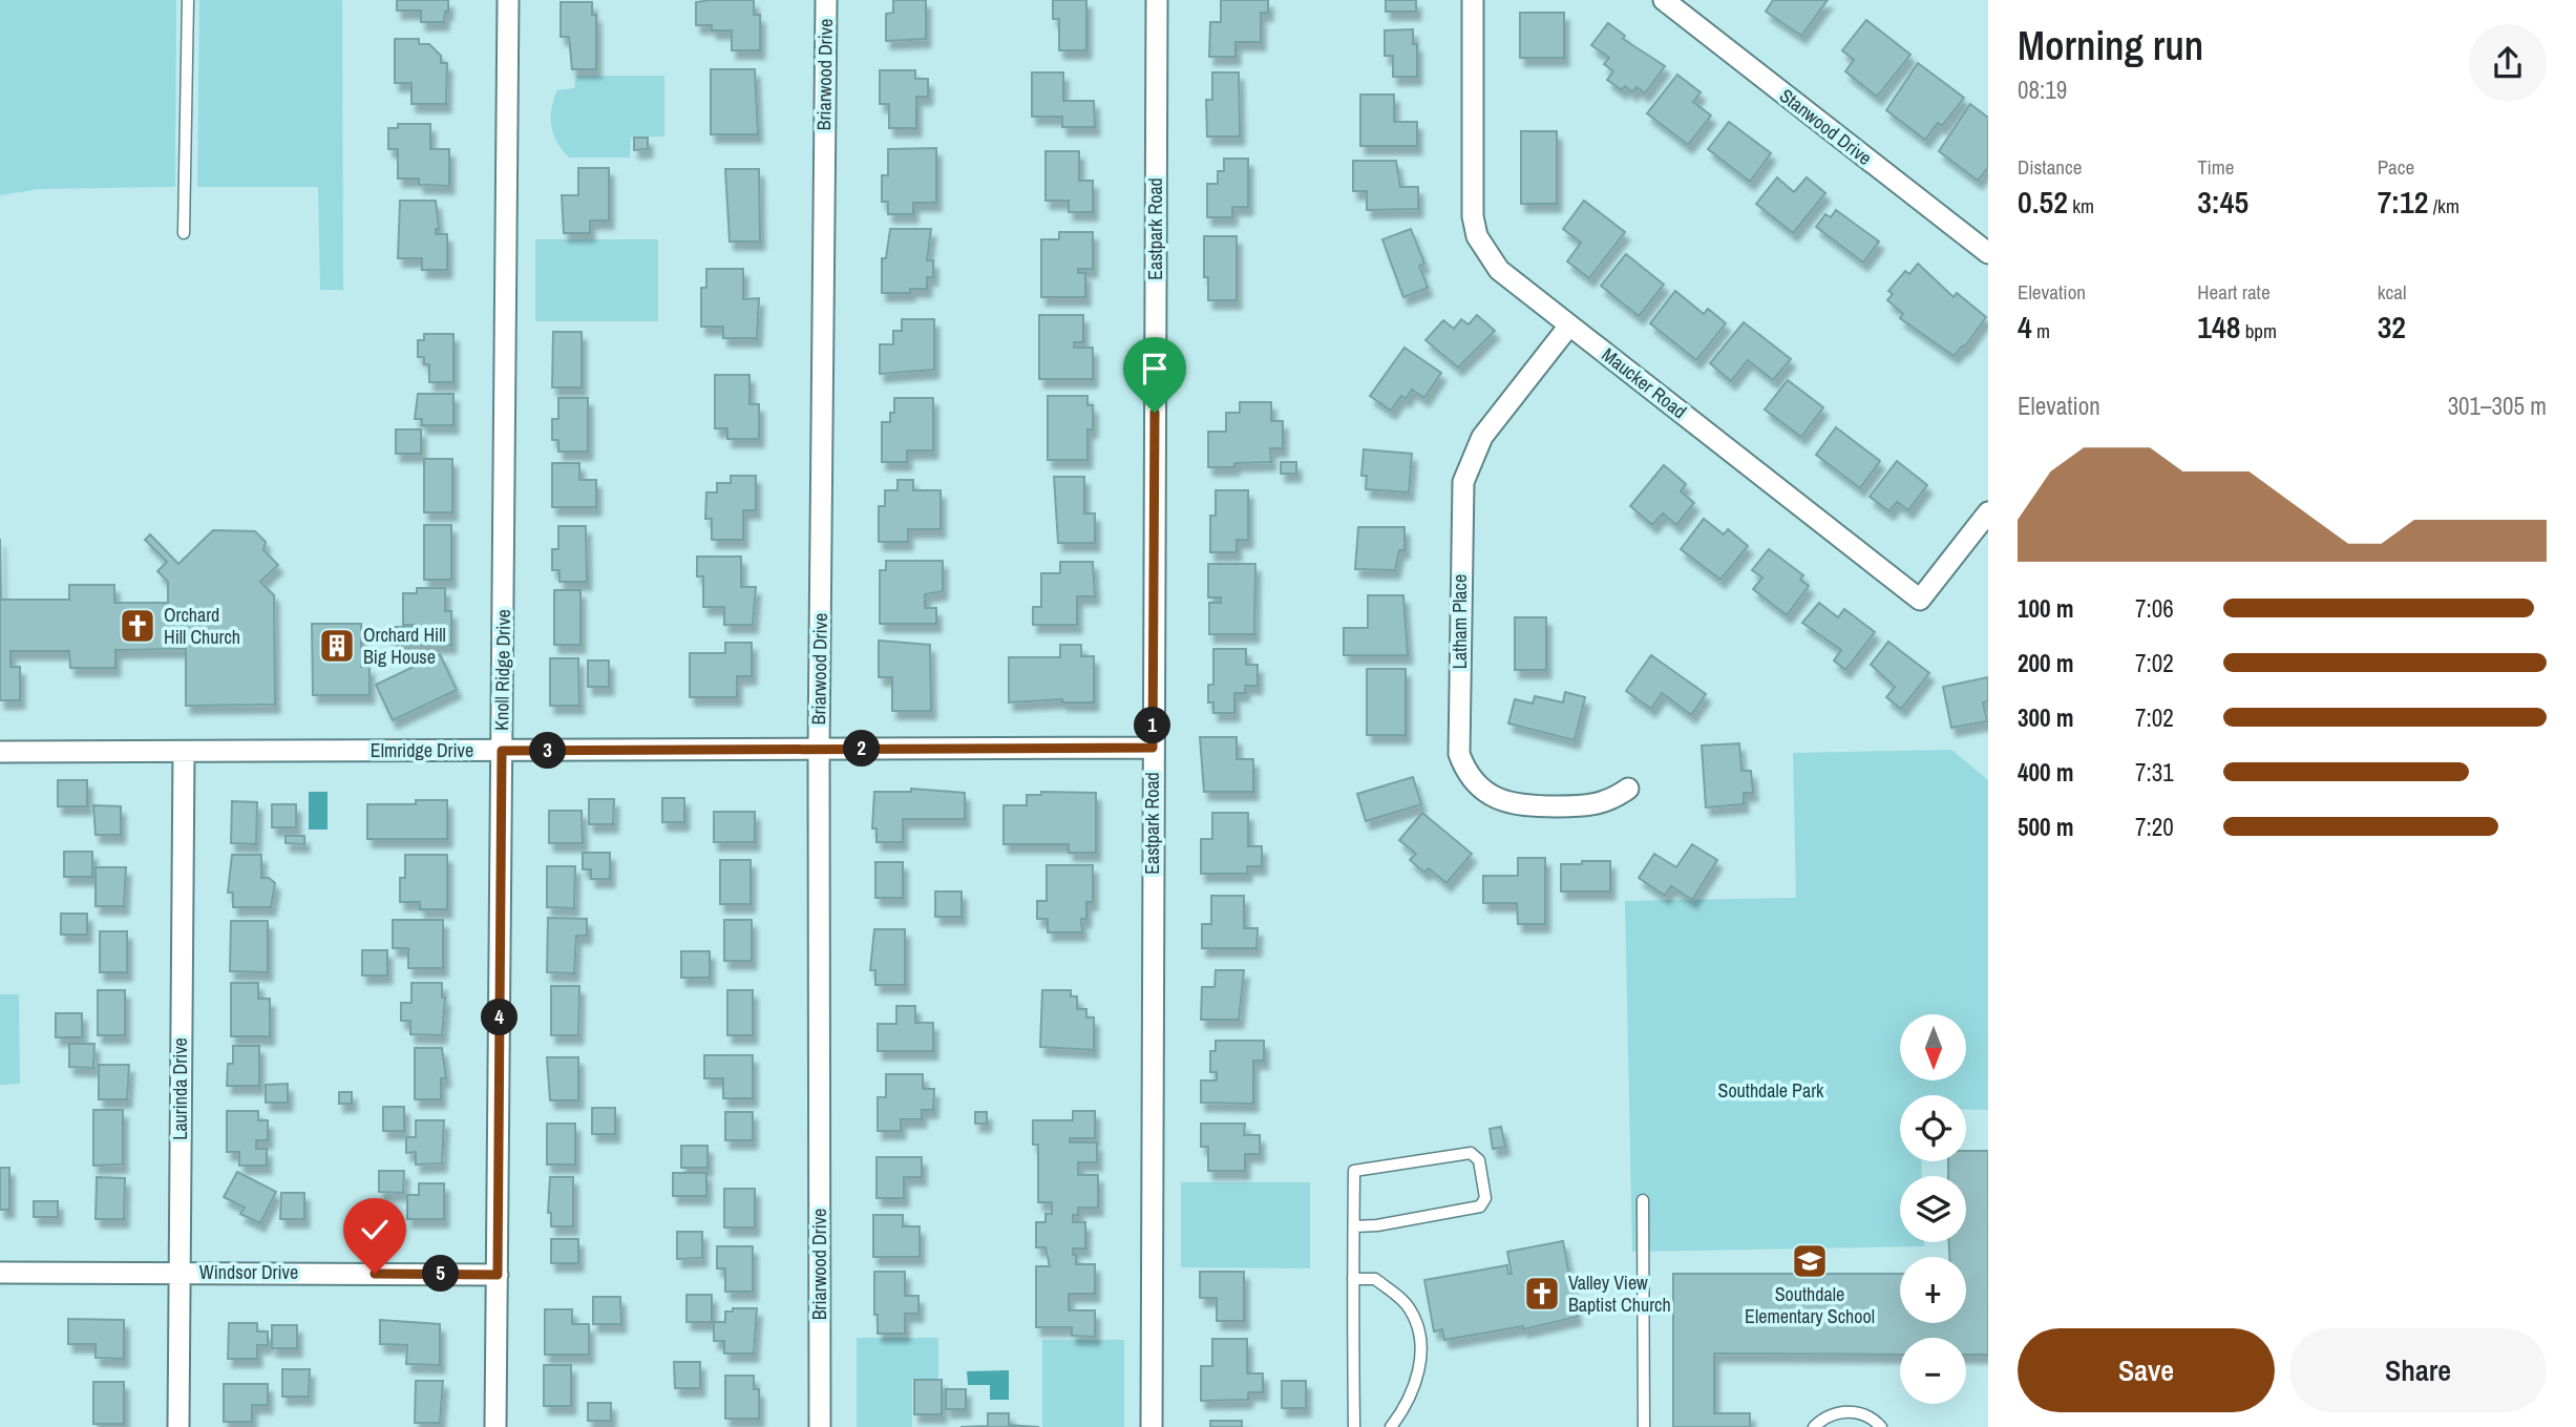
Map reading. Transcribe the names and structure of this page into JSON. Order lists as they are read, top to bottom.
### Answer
{
  "streets": {
    "street": [
      "Briarwood Drive",
      "Stanwood Drive",
      "Eastpark Road",
      "Maucker Road",
      "Latham Place",
      "Knoll Ridge Drive",
      "Elmridge Drive",
      "Laurinda Drive",
      "Windsor Drive"
    ]
  },
  "crossings": [
    ["Briarwood Drive", "Elmridge Drive"],
    ["Eastpark Road", "Elmridge Drive"],
    ["Maucker Road", "Latham Place"],
    ["Knoll Ridge Drive", "Elmridge Drive"],
    ["Knoll Ridge Drive", "Windsor Drive"],
    ["Elmridge Drive", "Laurinda Drive"],
    ["Laurinda Drive", "Windsor Drive"]
  ],
  "parks": ["Southdale Park"],
  "places": {
    "church": ["Orchard Hill Church", "Valley View Baptist Church"],
    "building": ["Orchard Hill Big House"],
    "school or university": ["Southdale Elementary School"]
  },
  "north": "bottom",
  "page": {
    "heading": ["Morning run", "08:19"],
    "stats": [
      ["Distance", "0.52 km"],
      ["Time", "3:45"],
      ["Pace", "7:12 /km"],
      ["Elevation", "4 m"],
      ["Heart rate", "148 bpm"],
      ["kcal", "32"]
    ],
    "chart": ["Elevation", "301–305 m"],
    "list": [
      {
        "name": "100 m",
        "note": "7:06"
      },
      {
        "name": "200 m",
        "note": "7:02"
      },
      {
        "name": "300 m",
        "note": "7:02"
      },
      {
        "name": "400 m",
        "note": "7:31"
      },
      {
        "name": "500 m",
        "note": "7:20"
      }
    ],
    "pins": [
      "1",
      "2",
      "3",
      "4",
      "5"
    ],
    "map_buttons": ["+", "−"],
    "buttons": ["Save", "Share"]
  }
}
